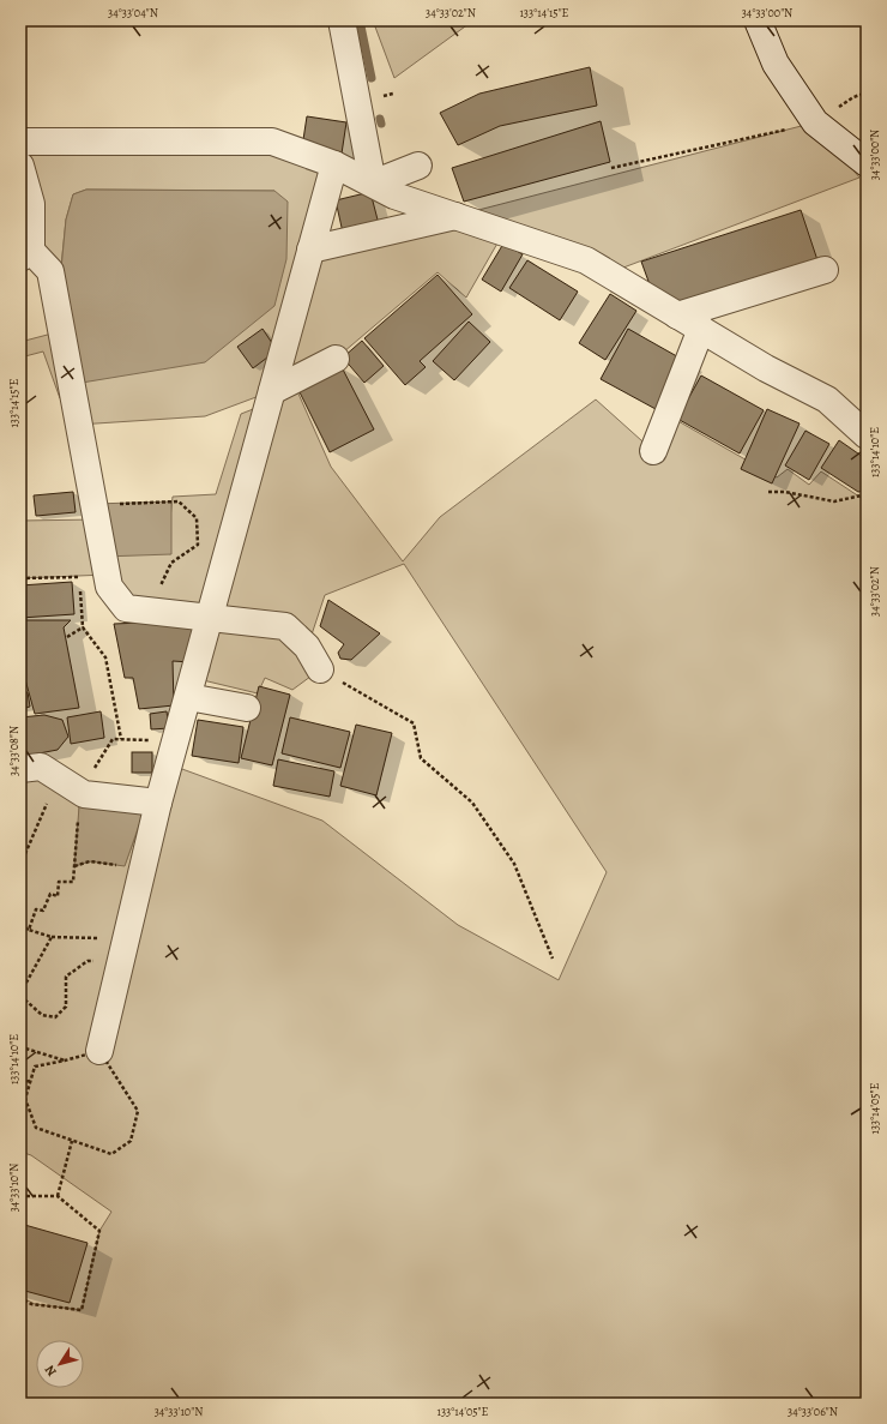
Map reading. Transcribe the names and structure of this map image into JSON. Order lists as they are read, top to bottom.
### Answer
{
  "north": "bottom left",
  "coordinates": [
    "34°33'04\"N",
    "34°33'02\"N",
    "133°14'15\"E",
    "34°33'00\"N",
    "133°14'10\"E",
    "34°33'08\"N",
    "133°14'05\"E",
    "34°33'10\"N",
    "34°33'06\"N"
  ]
}
